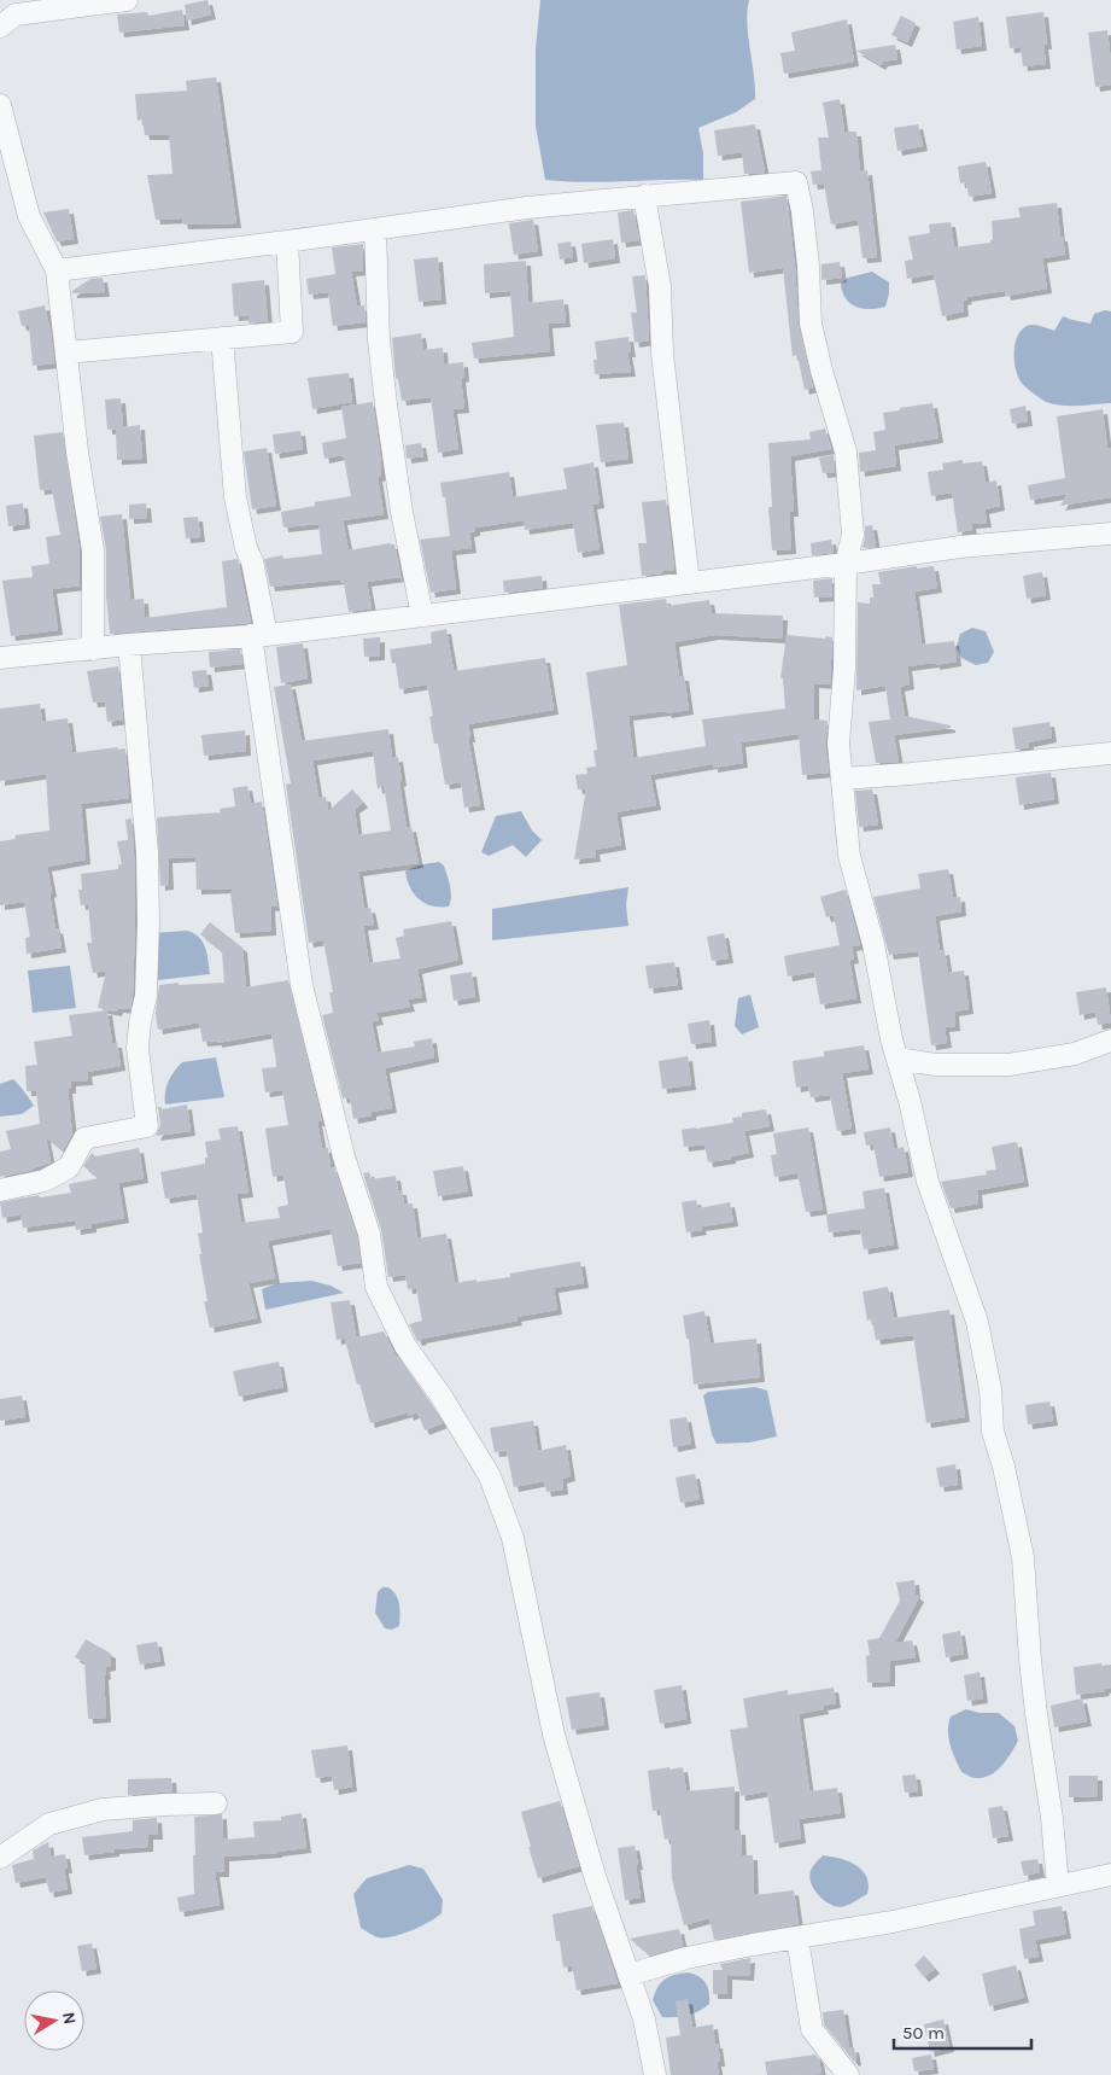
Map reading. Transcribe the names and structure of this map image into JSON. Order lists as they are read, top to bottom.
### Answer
{
  "scale_bar": "50 m",
  "north": "right"
}
